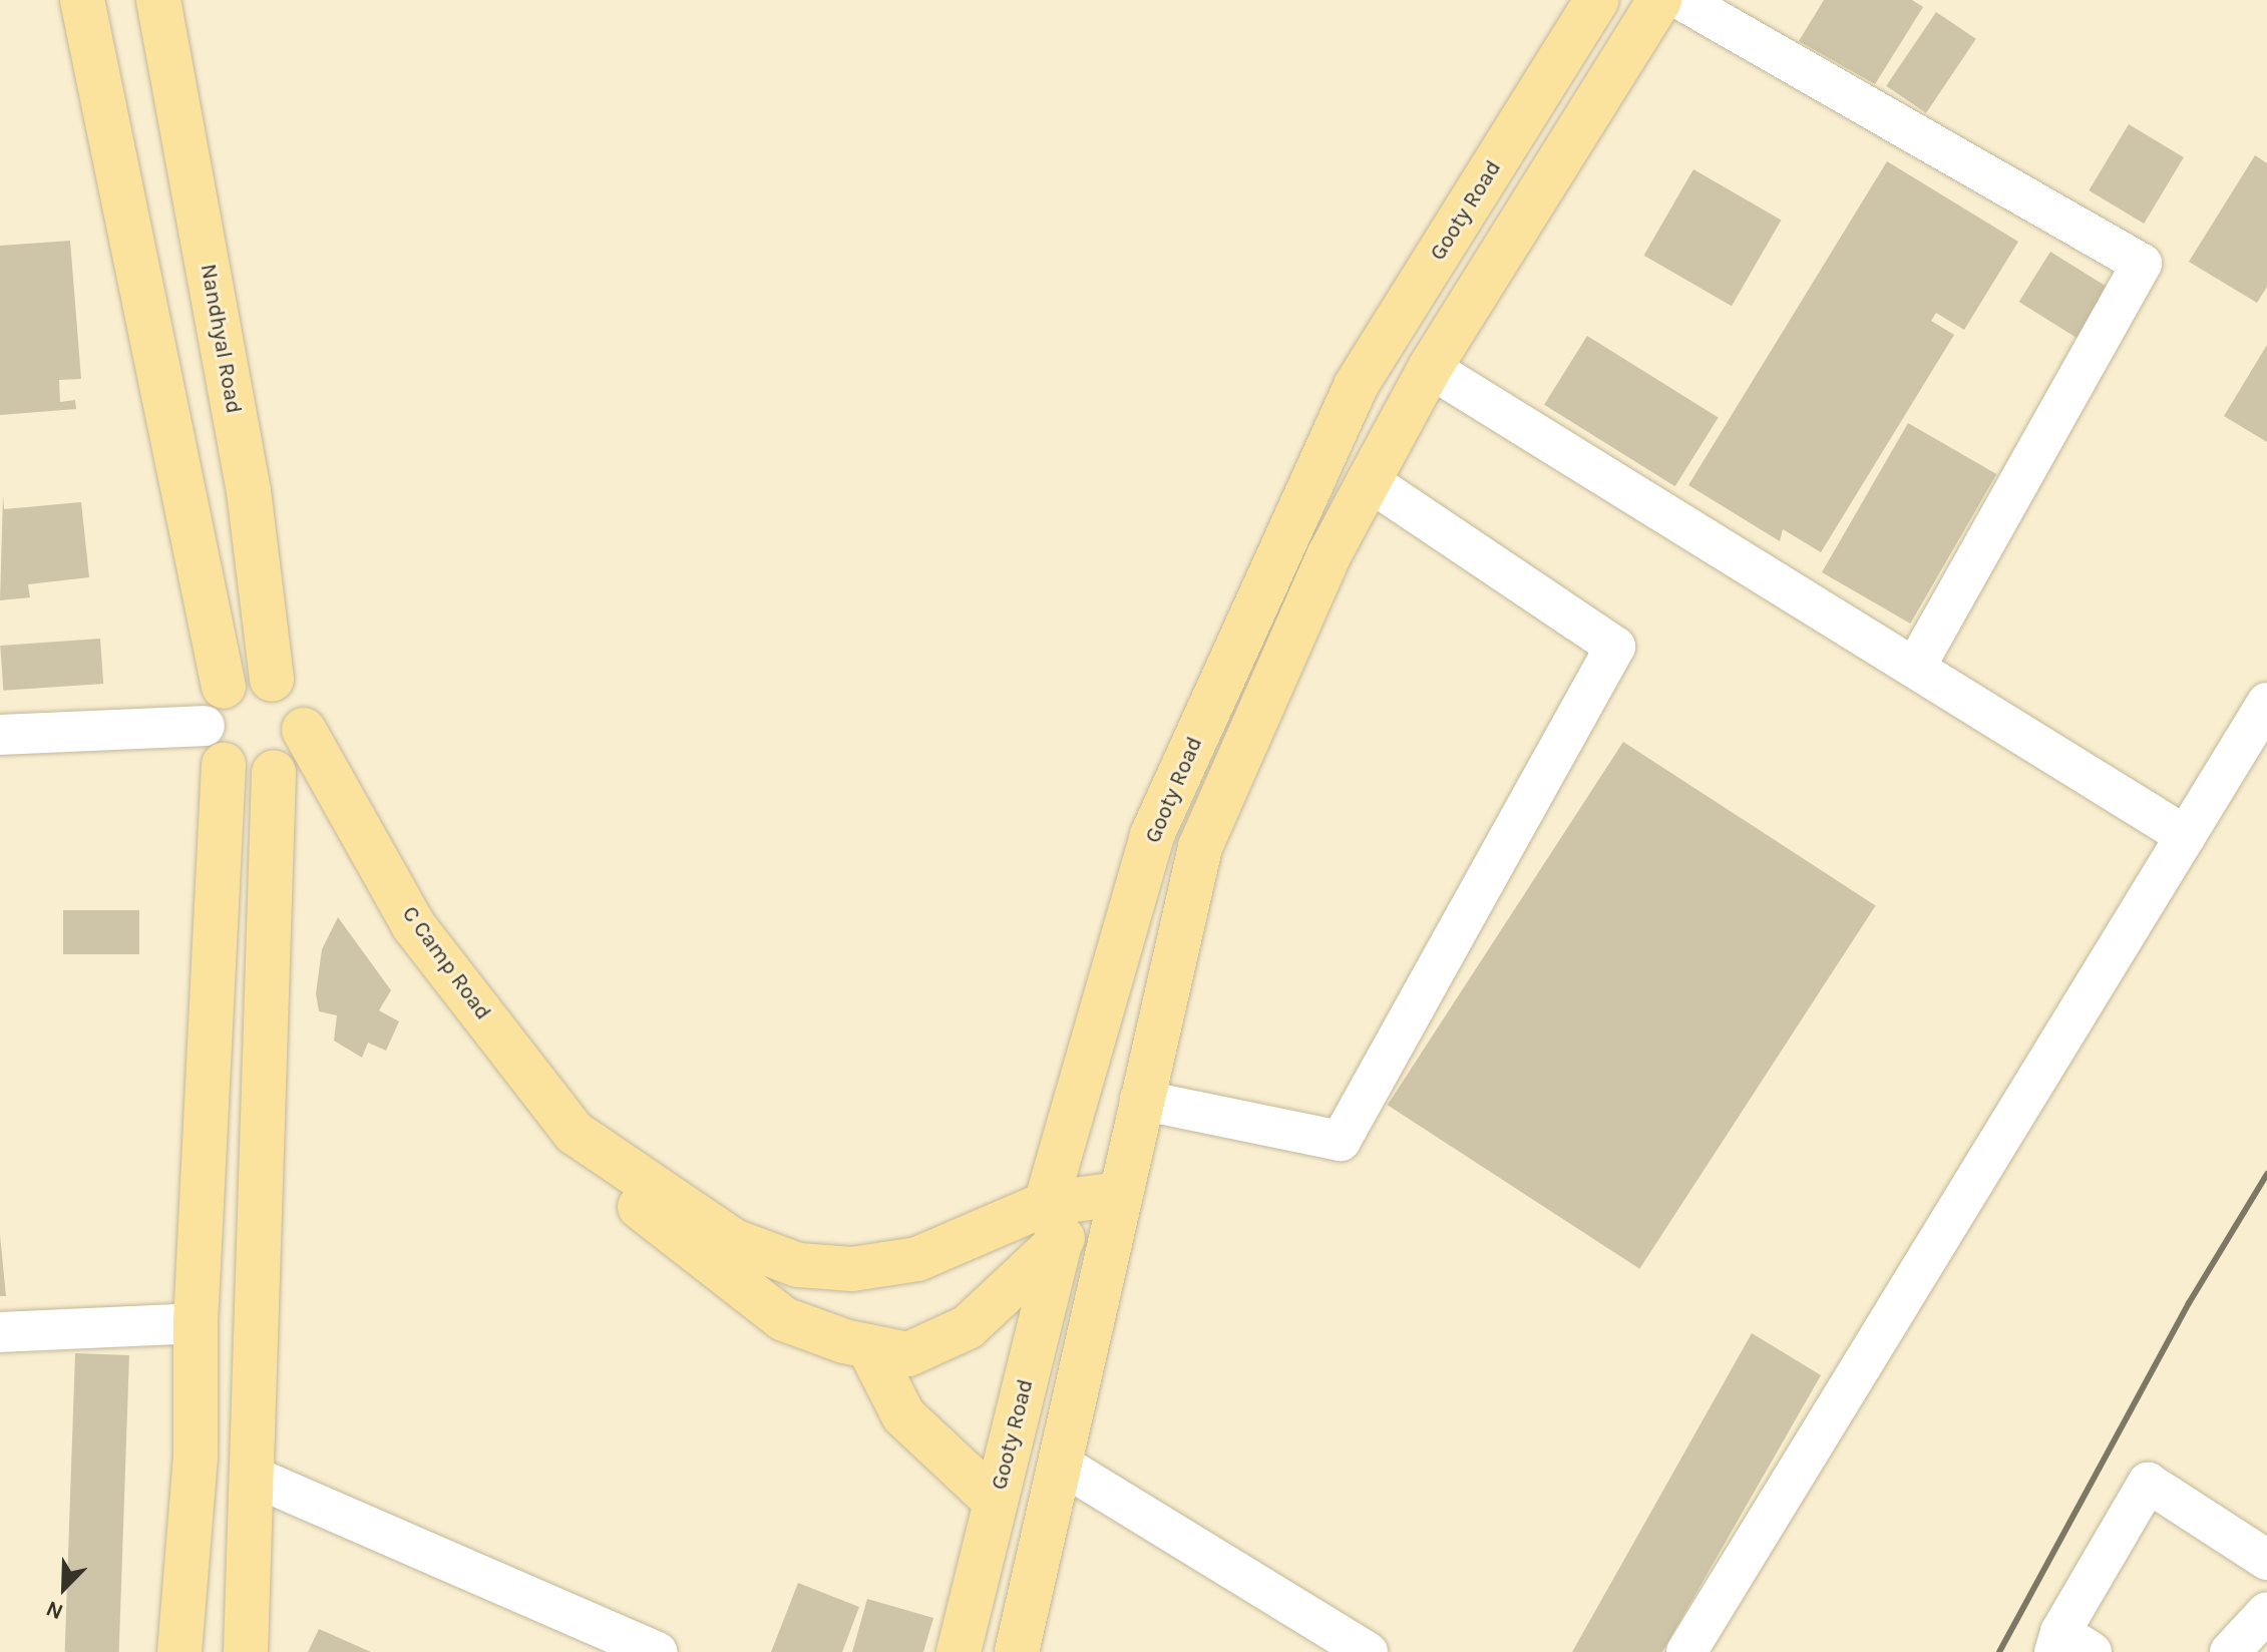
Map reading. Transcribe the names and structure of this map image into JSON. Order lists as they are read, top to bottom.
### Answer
{
  "streets": {
    "main road": ["Gooty Road", "Nandhyal Road", "C Camp Road"]
  },
  "crossings": [
    ["Nandhyal Road", "C Camp Road"]
  ],
  "north": "bottom left"
}
